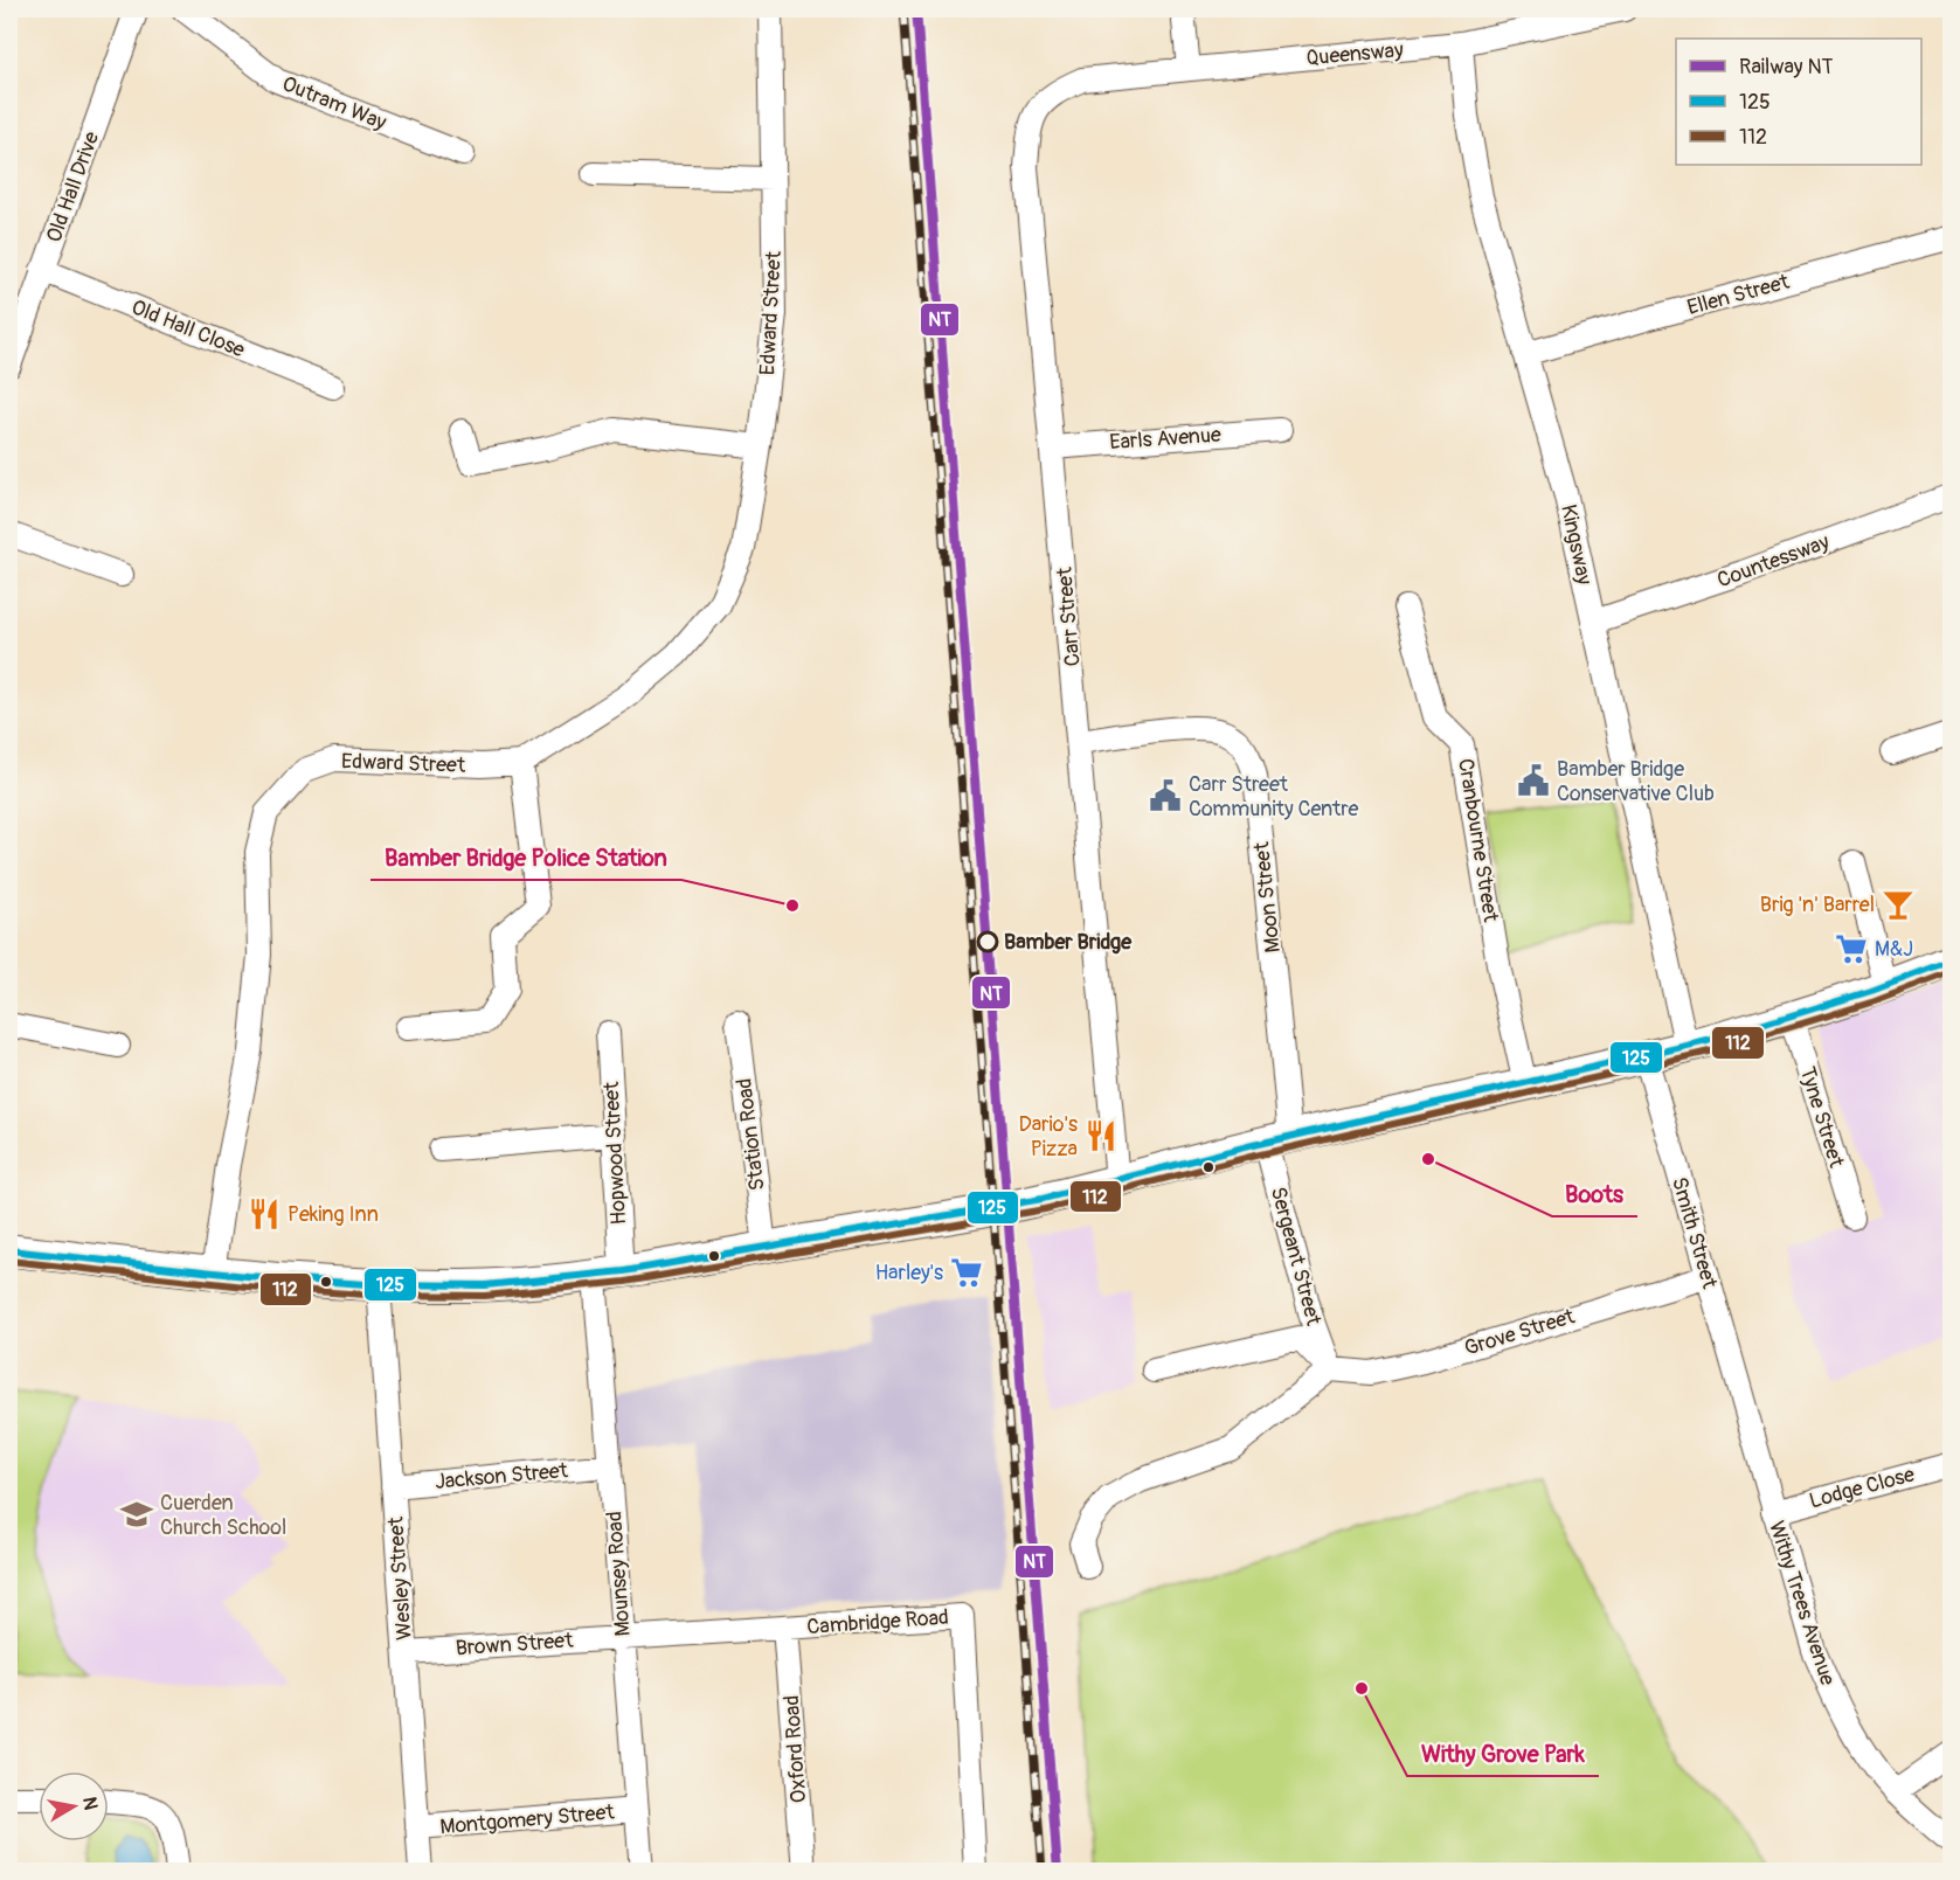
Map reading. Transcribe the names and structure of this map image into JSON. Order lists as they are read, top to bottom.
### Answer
{
  "streets": {
    "street": [
      "Queensway",
      "Outram Way",
      "Old Hall Drive",
      "Ellen Street",
      "Edward Street",
      "Old Hall Close",
      "Earls Avenue",
      "Kingsway",
      "Countessway",
      "Carr Street",
      "Cranbourne Street",
      "Moon Street",
      "Tyne Street",
      "Station Road",
      "Hopwood Street",
      "Smith Street",
      "Sergeant Street",
      "Grove Street",
      "Jackson Street",
      "Lodge Close",
      "Mounsey Road",
      "Wesley Street",
      "Withy Trees Avenue",
      "Cambridge Road",
      "Brown Street",
      "Oxford Road",
      "Montgomery Street"
    ]
  },
  "crossings": [
    ["Queensway", "Kingsway"],
    ["Queensway", "Carr Street"],
    ["Old Hall Drive", "Old Hall Close"],
    ["Ellen Street", "Kingsway"],
    ["Earls Avenue", "Carr Street"],
    ["Kingsway", "Countessway"],
    ["Carr Street", "Moon Street"],
    ["Moon Street", "Sergeant Street"],
    ["Hopwood Street", "Mounsey Road"],
    ["Smith Street", "Grove Street"],
    ["Smith Street", "Withy Trees Avenue"],
    ["Sergeant Street", "Grove Street"],
    ["Jackson Street", "Mounsey Road"],
    ["Jackson Street", "Wesley Street"],
    ["Lodge Close", "Withy Trees Avenue"],
    ["Mounsey Road", "Cambridge Road"],
    ["Mounsey Road", "Brown Street"],
    ["Mounsey Road", "Montgomery Street"],
    ["Wesley Street", "Brown Street"],
    ["Wesley Street", "Montgomery Street"],
    ["Cambridge Road", "Brown Street"],
    ["Cambridge Road", "Oxford Road"]
  ],
  "places": {
    "public building": ["Bamber Bridge Conservative Club", "Carr Street Community Centre"],
    "bar": ["Brig 'n' Barrel"],
    "other": [
      "Bamber Bridge Police Station",
      "Bamber Bridge",
      "Boots",
      "Withy Grove Park"
    ],
    "supermarket": ["M&J", "Harley's"],
    "restaurant": ["Dario's Pizza", "Peking Inn"],
    "school or university": ["Cuerden Church School"]
  },
  "lines": ["rail line NT", "transit line 125", "transit line 112"],
  "legend": ["Railway NT", "125", "112"],
  "north": "right"
}
